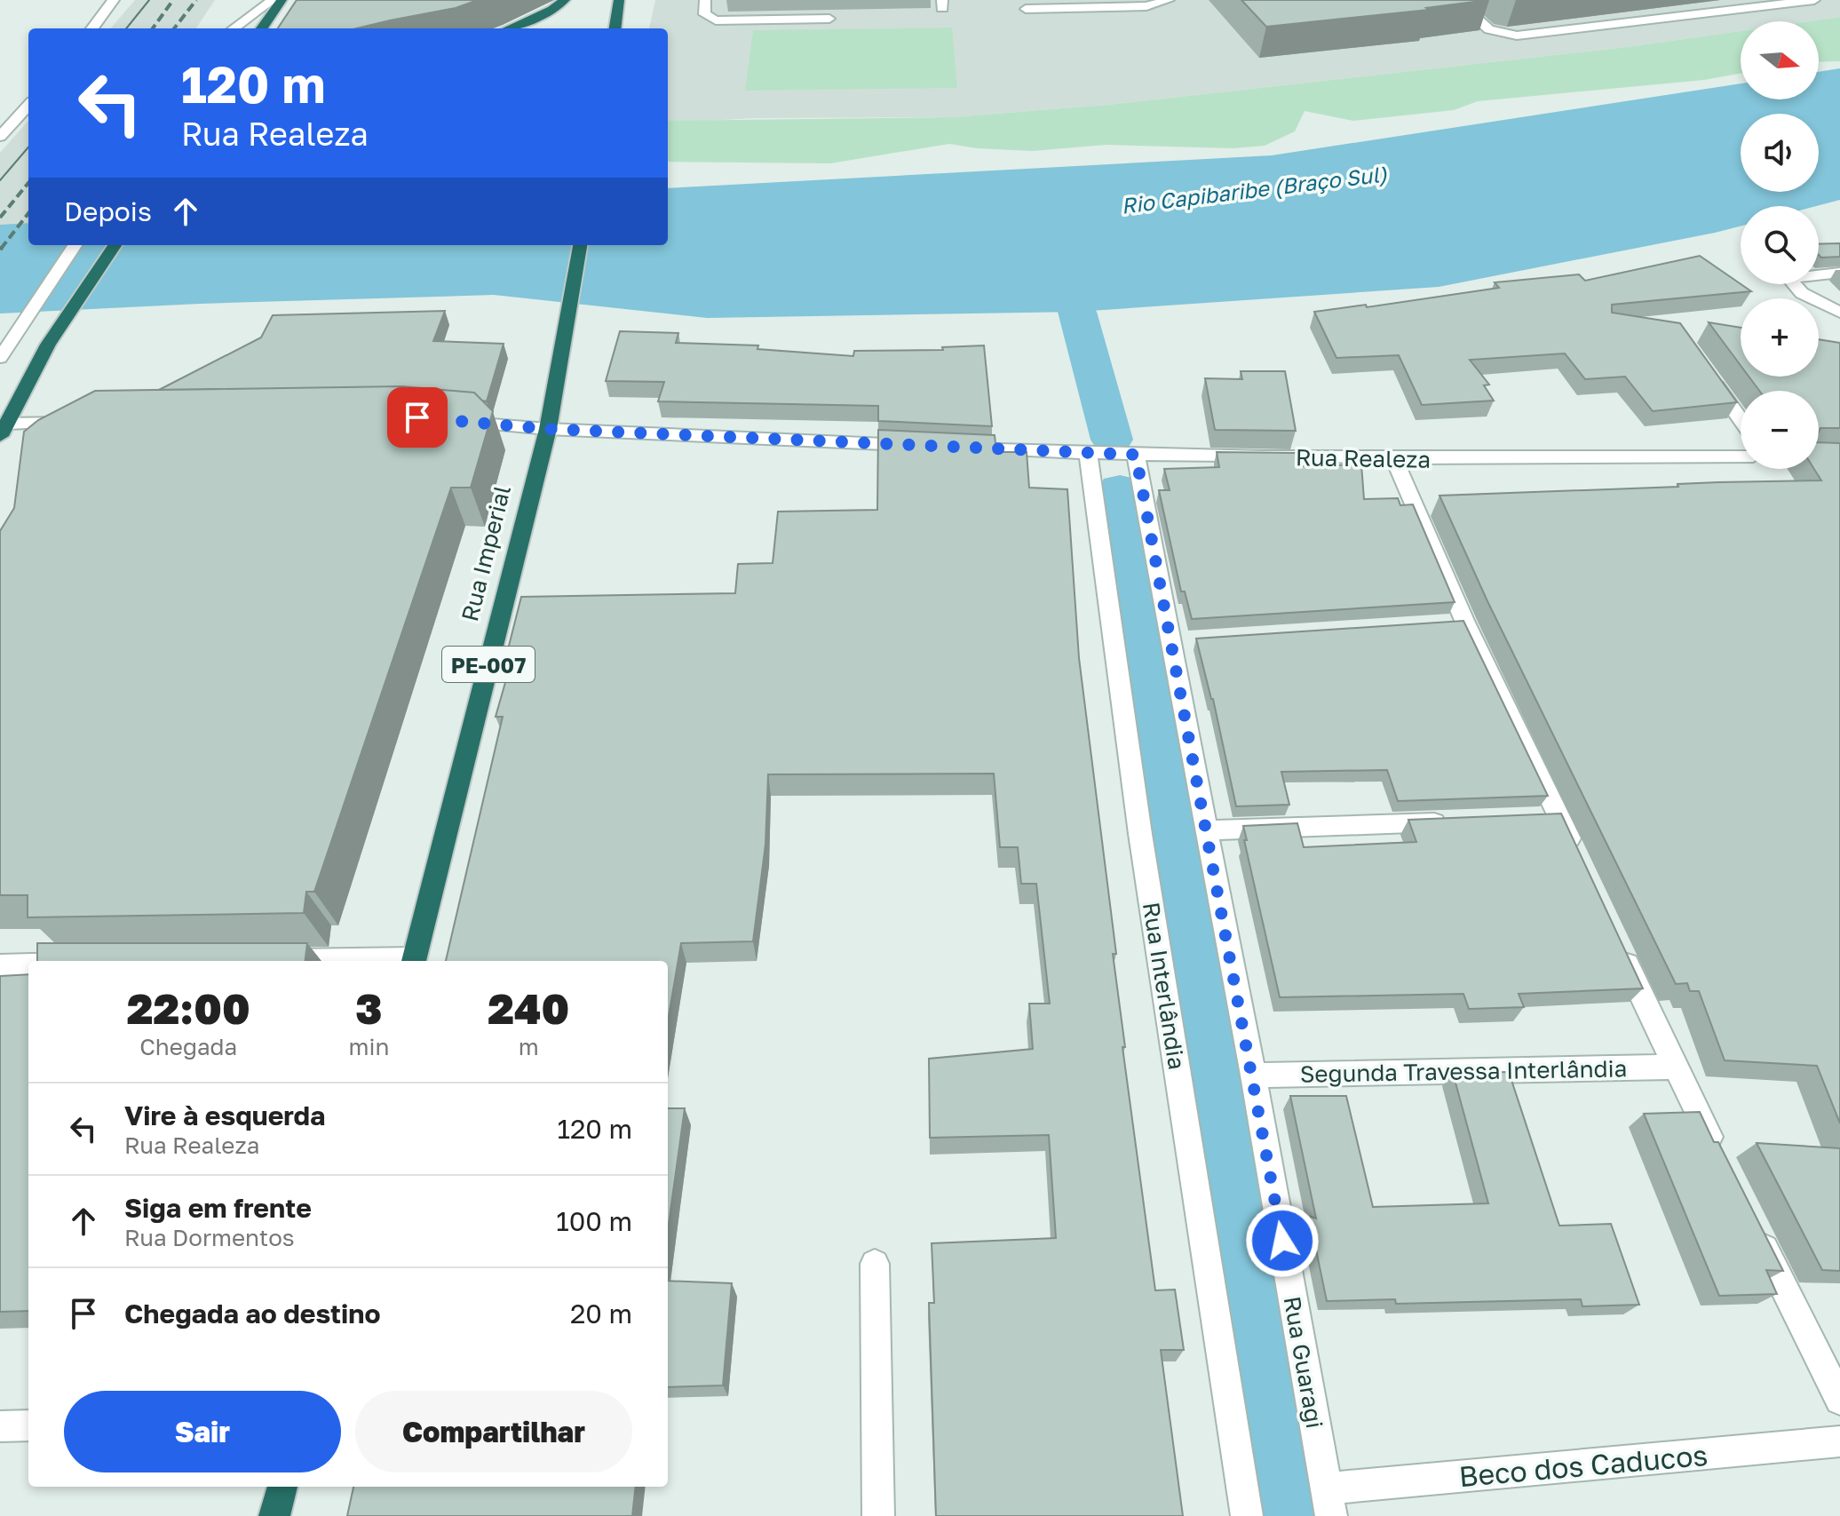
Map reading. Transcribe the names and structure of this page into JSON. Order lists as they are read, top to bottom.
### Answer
{
  "streets": {
    "highway": ["Rua Imperial", "PE-007"],
    "street": [
      "Rua Realeza",
      "Rua Interlândia",
      "Segunda Travessa Interlândia",
      "Rua Guaragi",
      "Beco dos Caducos"
    ]
  },
  "crossings": [
    ["Rua Realeza", "Rua Interlândia"],
    ["Rua Realeza", "Rua Guaragi"],
    ["Segunda Travessa Interlândia", "Rua Guaragi"],
    ["Rua Guaragi", "Beco dos Caducos"]
  ],
  "water": ["Rio Capibaribe (Braço Sul)"],
  "north": "right",
  "page": {
    "map_buttons": ["+", "−"],
    "turn": ["120 m", "Rua Realeza"],
    "then": "Depois",
    "eta": [
      "22:00",
      "Chegada",
      "3",
      "min",
      "240",
      "m"
    ],
    "list": [
      {
        "name": "Vire à esquerda",
        "note": "Rua Realeza",
        "value": "120 m"
      },
      {
        "name": "Siga em frente",
        "note": "Rua Dormentos",
        "value": "100 m"
      },
      {
        "name": "Chegada ao destino",
        "value": "20 m"
      }
    ],
    "buttons": ["Sair", "Compartilhar"]
  }
}
